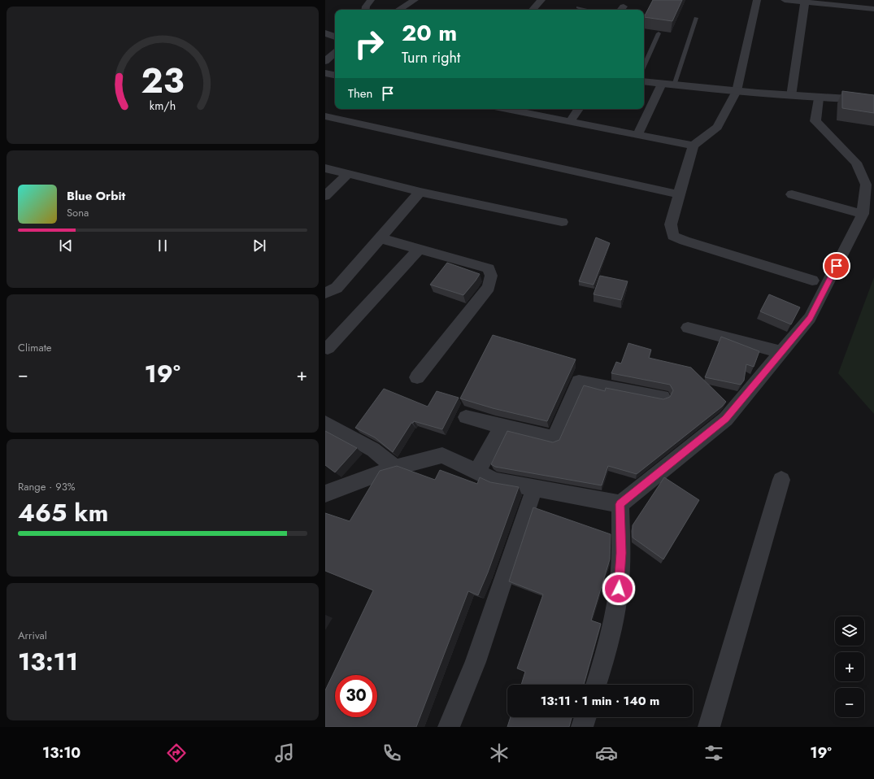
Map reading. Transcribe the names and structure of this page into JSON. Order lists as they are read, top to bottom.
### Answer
{
  "page": {
    "turn": ["20 m", "Turn right"],
    "then": "Then",
    "song": ["Blue Orbit", "Sona"],
    "tile": [
      "Climate",
      ["Range · 93%", "465 km"],
      ["Arrival", "13:11"]
    ],
    "heat": ["−", "19°", "+"],
    "map_buttons": ["+", "−"],
    "limit": "30",
    "trip": "13:11 · 1 min · 140 m",
    "tabs": ["13:10", "19°"],
    "gauge": ["23", "km/h"]
  }
}
